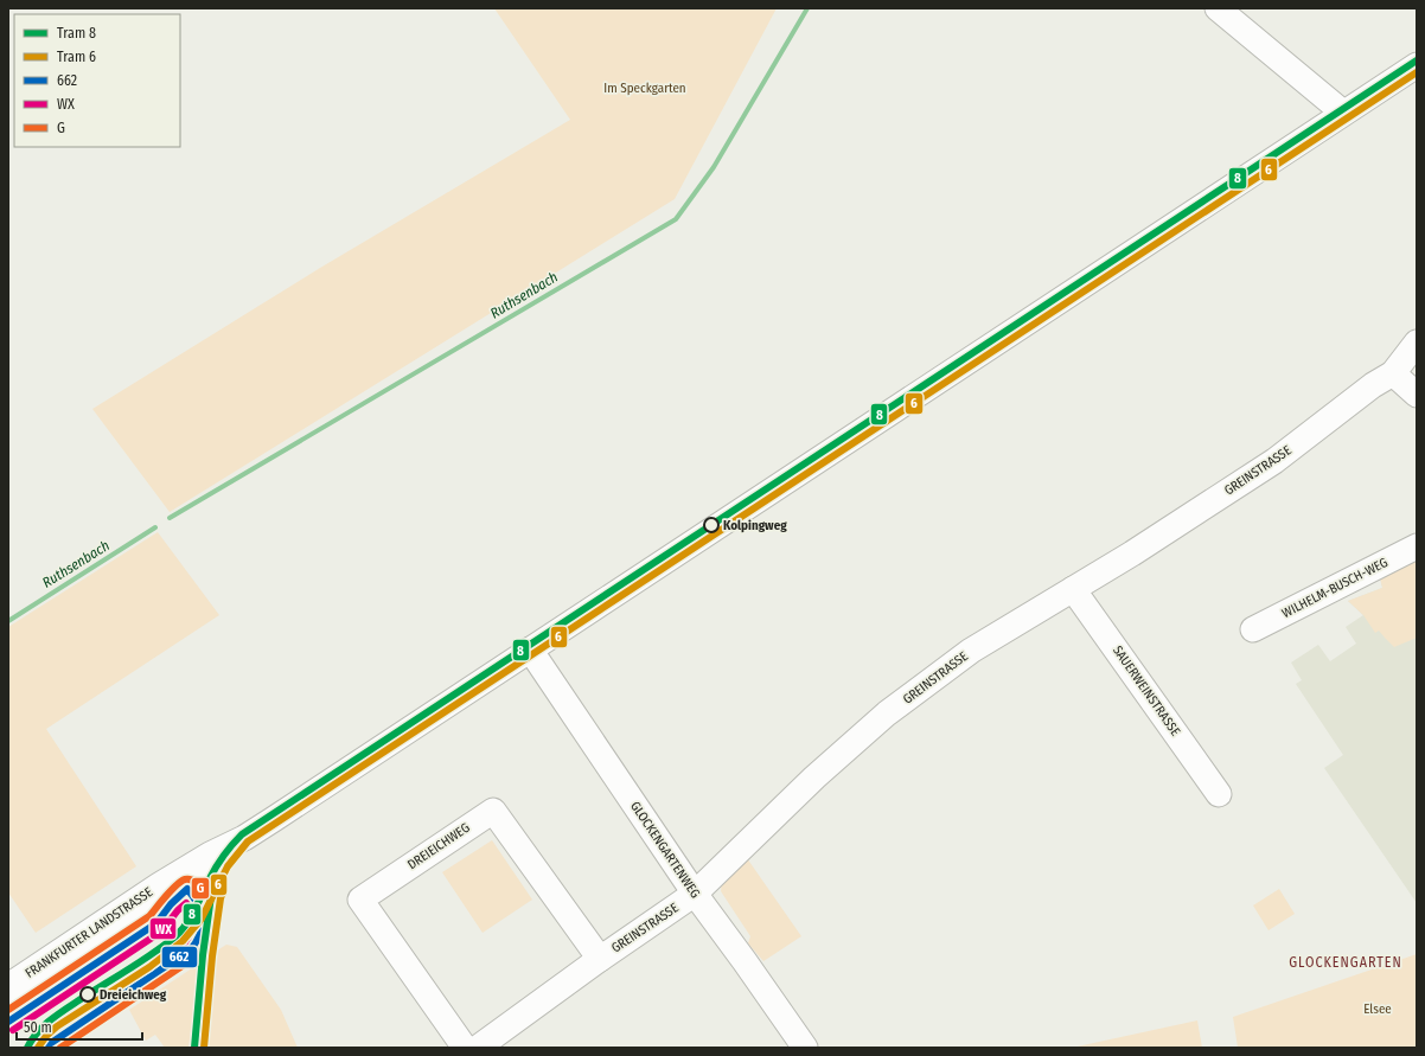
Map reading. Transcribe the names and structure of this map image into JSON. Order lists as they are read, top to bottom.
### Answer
{
  "streets": {
    "street": [
      "GREINSTRASSE",
      "WILHELM-BUSCH-WEG",
      "SAUERWEINSTRASSE",
      "DREIEICHWEG",
      "GLOCKENGARTENWEG",
      "FRANKFURTER LANDSTRASSE"
    ]
  },
  "crossings": [
    ["GREINSTRASSE", "SAUERWEINSTRASSE"],
    ["GREINSTRASSE", "DREIEICHWEG"],
    ["GREINSTRASSE", "GLOCKENGARTENWEG"],
    ["GLOCKENGARTENWEG", "FRANKFURTER LANDSTRASSE"]
  ],
  "districts": ["GLOCKENGARTEN"],
  "water": ["Ruthsenbach"],
  "parks": ["Im Speckgarten", "Elsee"],
  "places": ["Kolpingweg", "Dreieichweg"],
  "lines": [
    "tram line 8",
    "tram line 6",
    "transit line G",
    "transit line 662",
    "transit line WX"
  ],
  "legend": [
    "Tram 8",
    "Tram 6",
    "662",
    "WX",
    "G"
  ],
  "scale_bar": "50 m"
}
